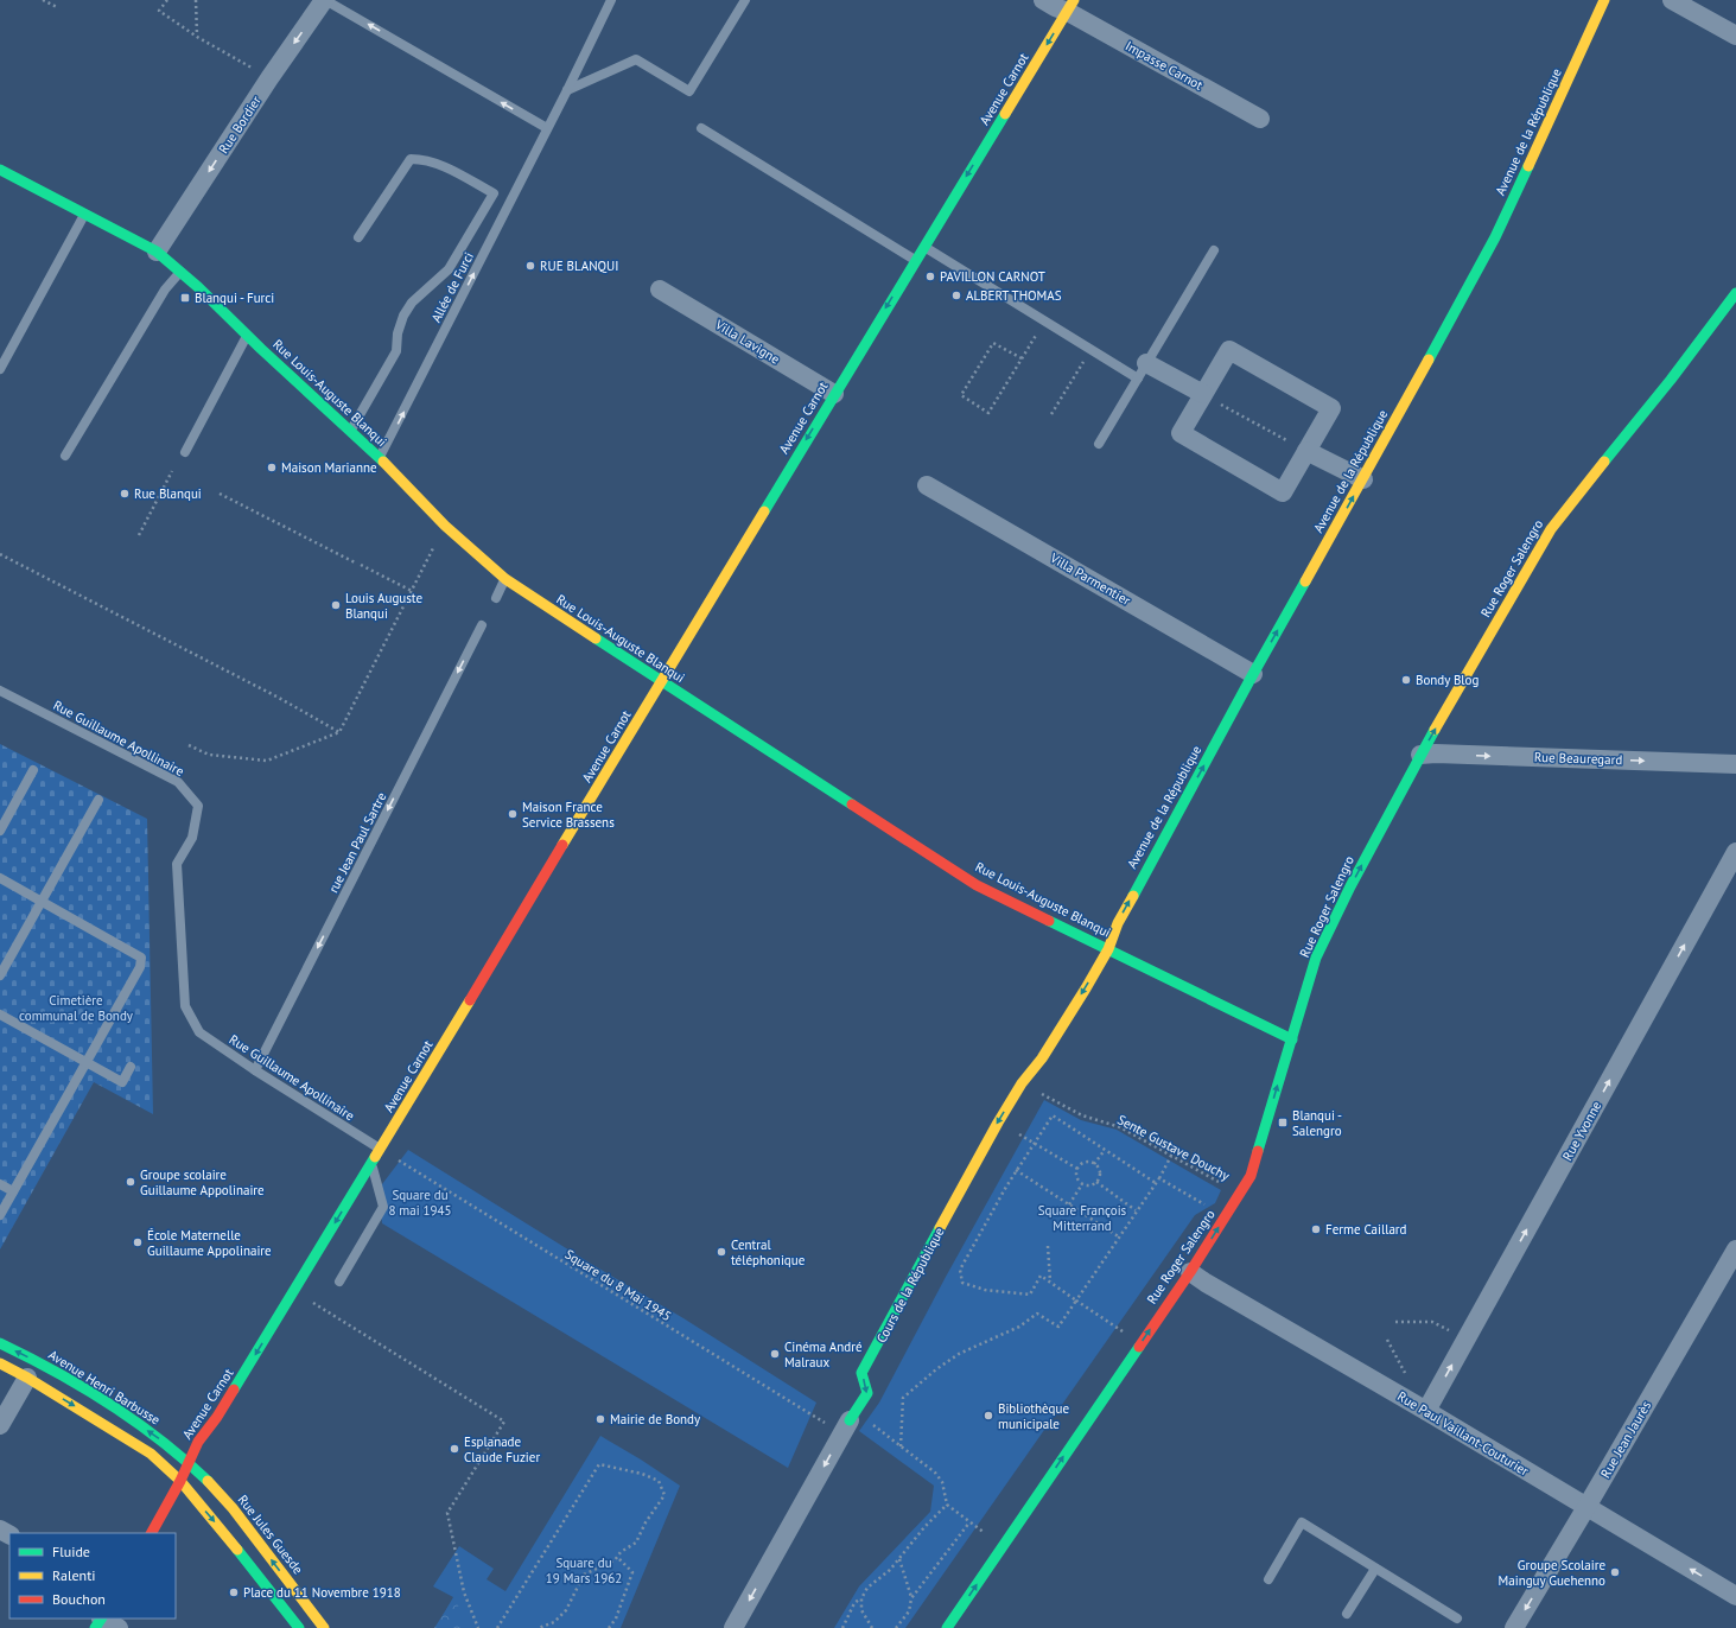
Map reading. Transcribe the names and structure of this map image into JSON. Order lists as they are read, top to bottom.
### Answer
{
  "streets": {
    "street": [
      "Impasse Carnot",
      "Avenue Carnot",
      "Rue Bordier",
      "Avenue de la République",
      "Villa Lavigne",
      "Rue Louis-Auguste Blanqui",
      "Rue Roger Salengro",
      "Villa Parmentier",
      "Rue Beauregard",
      "Rue Yvonne",
      "Cours de la République",
      "Avenue Henri Barbusse",
      "Rue Paul Vaillant-Couturier",
      "Rue Jean Jaurès",
      "Rue Jules Guesde"
    ],
    "lane": ["Allée de Furci", "Rue Guillaume Apollinaire", "rue Jean Paul Sartre"],
    "path": ["Sente Gustave Douchy", "Square du 8 Mai 1945"]
  },
  "crossings": [
    ["Impasse Carnot", "Avenue Carnot"],
    ["Avenue Carnot", "Villa Lavigne"],
    ["Avenue Carnot", "Rue Louis-Auguste Blanqui"],
    ["Avenue Carnot", "Rue Guillaume Apollinaire"],
    ["Avenue Carnot", "Square du 8 Mai 1945"],
    ["Avenue Carnot", "Avenue Henri Barbusse"],
    ["Avenue Carnot", "Rue Jules Guesde"],
    ["Rue Bordier", "Rue Louis-Auguste Blanqui"],
    ["Avenue de la République", "Rue Louis-Auguste Blanqui"],
    ["Avenue de la République", "Villa Parmentier"],
    ["Avenue de la République", "Cours de la République"],
    ["Allée de Furci", "Rue Louis-Auguste Blanqui"],
    ["Rue Louis-Auguste Blanqui", "Rue Roger Salengro"],
    ["Rue Louis-Auguste Blanqui", "Cours de la République"],
    ["Rue Roger Salengro", "Rue Beauregard"],
    ["Rue Roger Salengro", "Sente Gustave Douchy"],
    ["Rue Roger Salengro", "Rue Paul Vaillant-Couturier"],
    ["Rue Guillaume Apollinaire", "rue Jean Paul Sartre"],
    ["Rue Guillaume Apollinaire", "Square du 8 Mai 1945"],
    ["Rue Yvonne", "Rue Paul Vaillant-Couturier"],
    ["Sente Gustave Douchy", "Cours de la République"],
    ["Avenue Henri Barbusse", "Rue Jules Guesde"],
    ["Rue Paul Vaillant-Couturier", "Rue Jean Jaurès"]
  ],
  "one_way": [
    "Avenue Carnot",
    "Rue Bordier",
    "Avenue de la République",
    "Allée de Furci",
    "Rue Roger Salengro",
    "Rue Beauregard",
    "rue Jean Paul Sartre",
    "Rue Yvonne",
    "Cours de la République"
  ],
  "parks": [
    "Cimetière communal de Bondy",
    "Square du 8 mai 1945",
    "Square François Mitterrand",
    "Square du 19 Mars 1962"
  ],
  "places": {
    "other": [
      "RUE BLANQUI",
      "PAVILLON CARNOT",
      "ALBERT THOMAS",
      "Maison Marianne",
      "Rue Blanqui",
      "Louis Auguste Blanqui",
      "Bondy Blog",
      "Maison France Service Brassens",
      "Groupe scolaire Guillaume Appolinaire",
      "Ferme Caillard",
      "École Maternelle Guillaume Appolinaire",
      "Central téléphonique",
      "Cinéma André Malraux",
      "Bibliothèque municipale",
      "Mairie de Bondy",
      "Esplanade Claude Fuzier",
      "Groupe Scolaire Mainguy Guehenno",
      "Place du 11 Novembre 1918"
    ],
    "transit": ["Blanqui - Furci", "Blanqui - Salengro"]
  },
  "legend": ["Fluide", "Ralenti", "Bouchon"]
}
